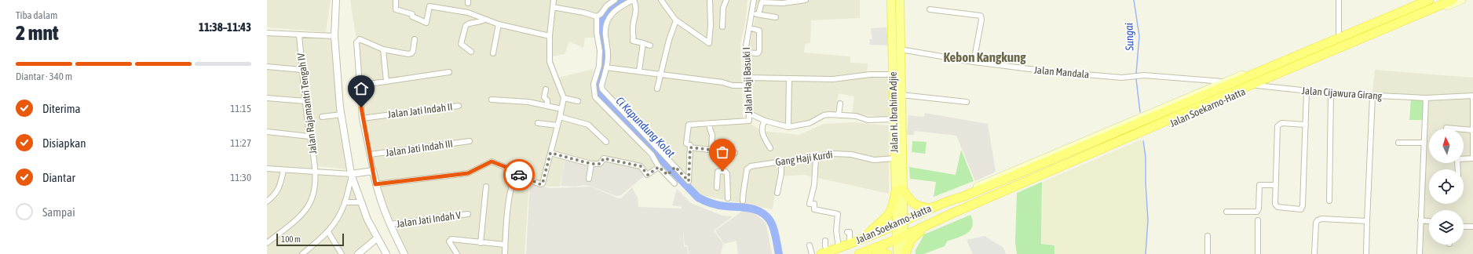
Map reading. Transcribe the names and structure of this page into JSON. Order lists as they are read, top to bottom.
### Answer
{
  "streets": {
    "highway": ["Jalan Soekarno-Hatta"],
    "main road": ["Jalan H. Ibrahim Adjie"],
    "street": [
      "Jalan Mandala",
      "Jalan Haji Basuki I",
      "Jalan Cijawura Girang",
      "Jalan Rajamantri Tengah IV",
      "Jalan Jati Indah II",
      "Jalan Jati Indah III",
      "Gang Haji Kurdi",
      "Jalan Jati Indah V"
    ]
  },
  "crossings": [
    ["Jalan Mandala", "Jalan Soekarno-Hatta"],
    ["Jalan Mandala", "Jalan H. Ibrahim Adjie"],
    ["Jalan Cijawura Girang", "Jalan Soekarno-Hatta"],
    ["Jalan Soekarno-Hatta", "Jalan H. Ibrahim Adjie"],
    ["Jalan H. Ibrahim Adjie", "Gang Haji Kurdi"]
  ],
  "districts": ["Kebon Kangkung"],
  "water": ["Sungai", "Ci Kapundung Kolot"],
  "scale_bar": "100 m",
  "north": "top",
  "page": {
    "heading": ["2 mnt", "Tiba dalam", "11:38–11:43"],
    "bar": "Diantar · 340 m",
    "list": [
      ["Diterima", "11:15"],
      ["Disiapkan", "11:27"],
      ["Diantar", "11:30"],
      "Sampai"
    ],
    "scale": "100 m"
  }
}
